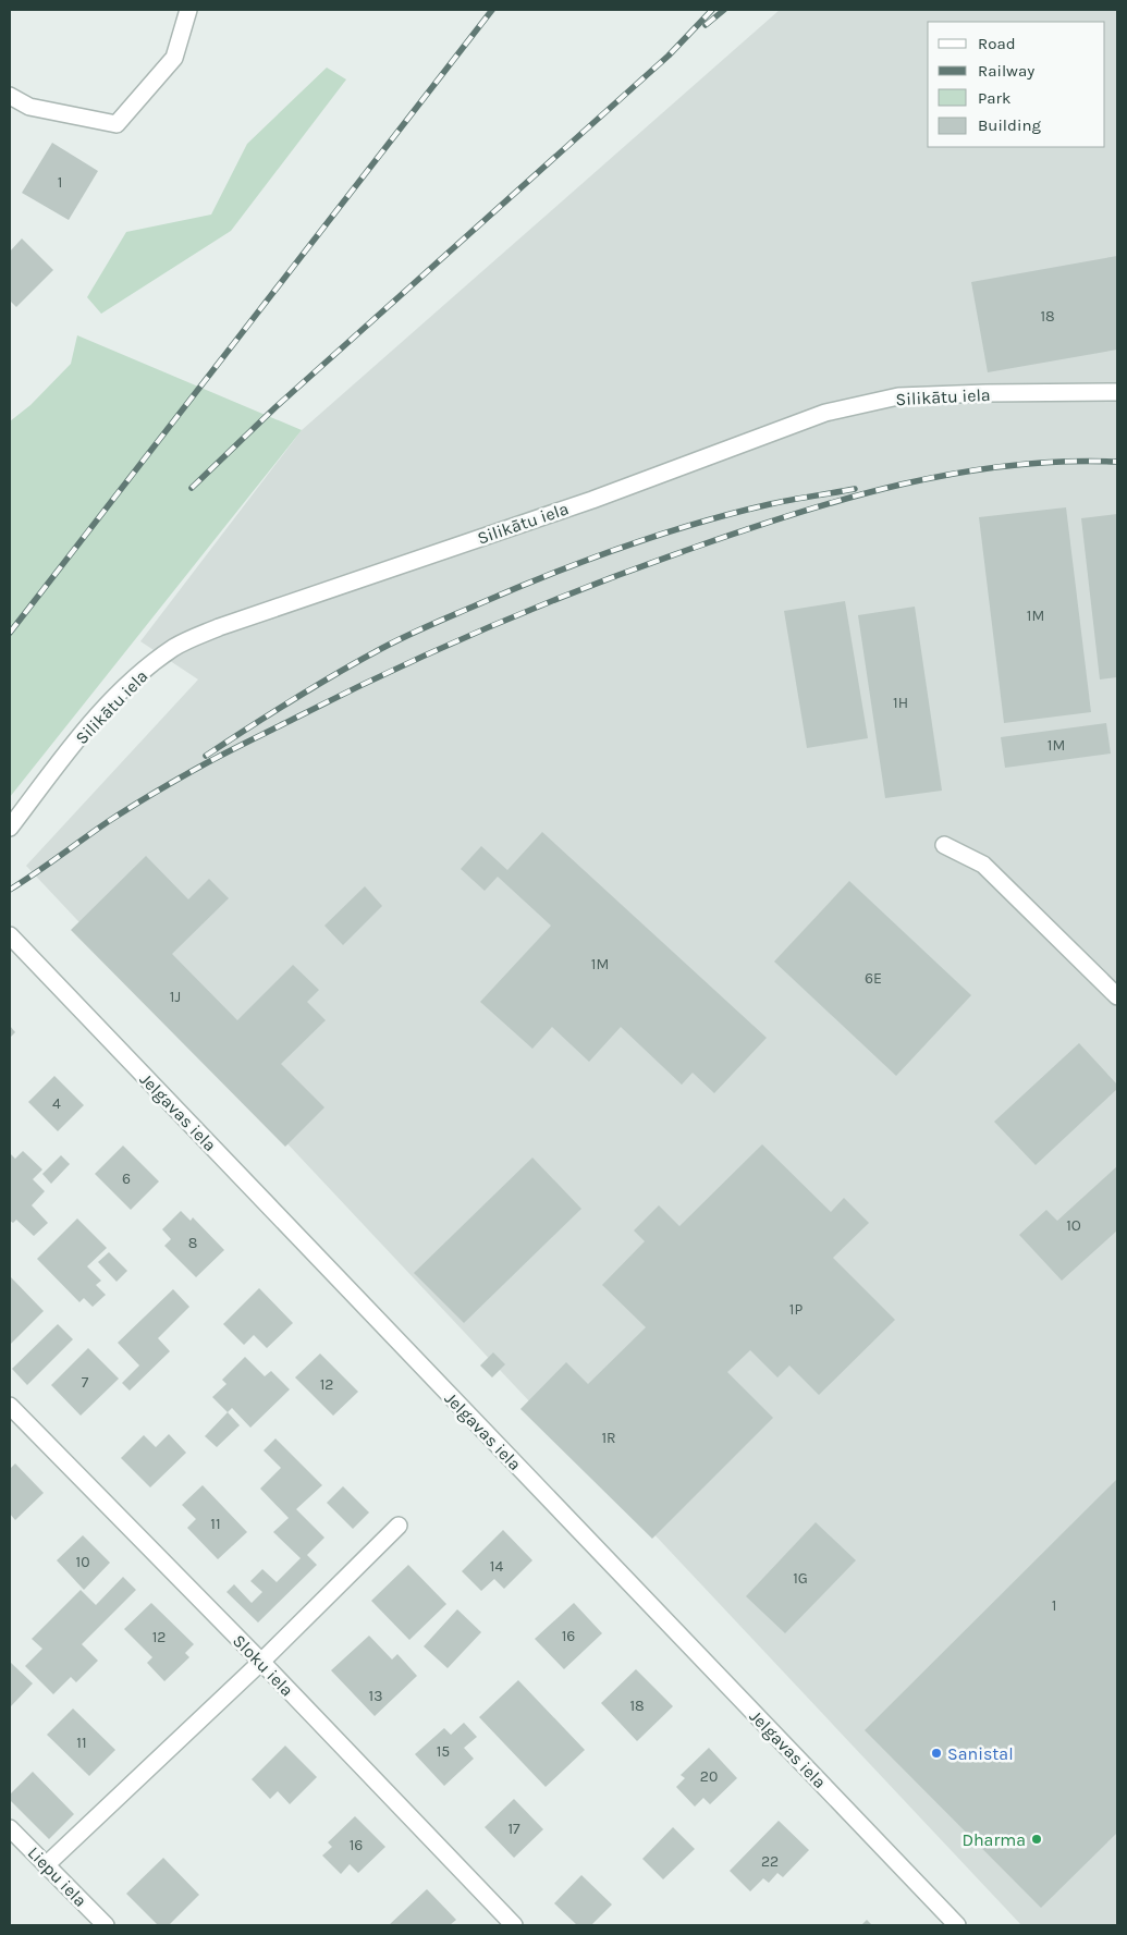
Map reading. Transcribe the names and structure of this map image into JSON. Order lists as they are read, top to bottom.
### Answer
{
  "streets": {
    "street": [
      "Silikātu iela",
      "Jelgavas iela",
      "Sloku iela",
      "Liepu iela"
    ]
  },
  "places": ["Sanistal", "Dharma"],
  "house_numbers": [
    "1",
    "18",
    "1M",
    "1H",
    "1M",
    "1M",
    "6E",
    "1J",
    "4",
    "6",
    "1O",
    "8",
    "1P",
    "7",
    "12",
    "1R",
    "11",
    "10",
    "14",
    "1G",
    "1",
    "16",
    "12",
    "13",
    "18",
    "11",
    "15",
    "20",
    "17",
    "16",
    "22"
  ],
  "legend": [
    "Road",
    "Railway",
    "Park",
    "Building"
  ]
}
